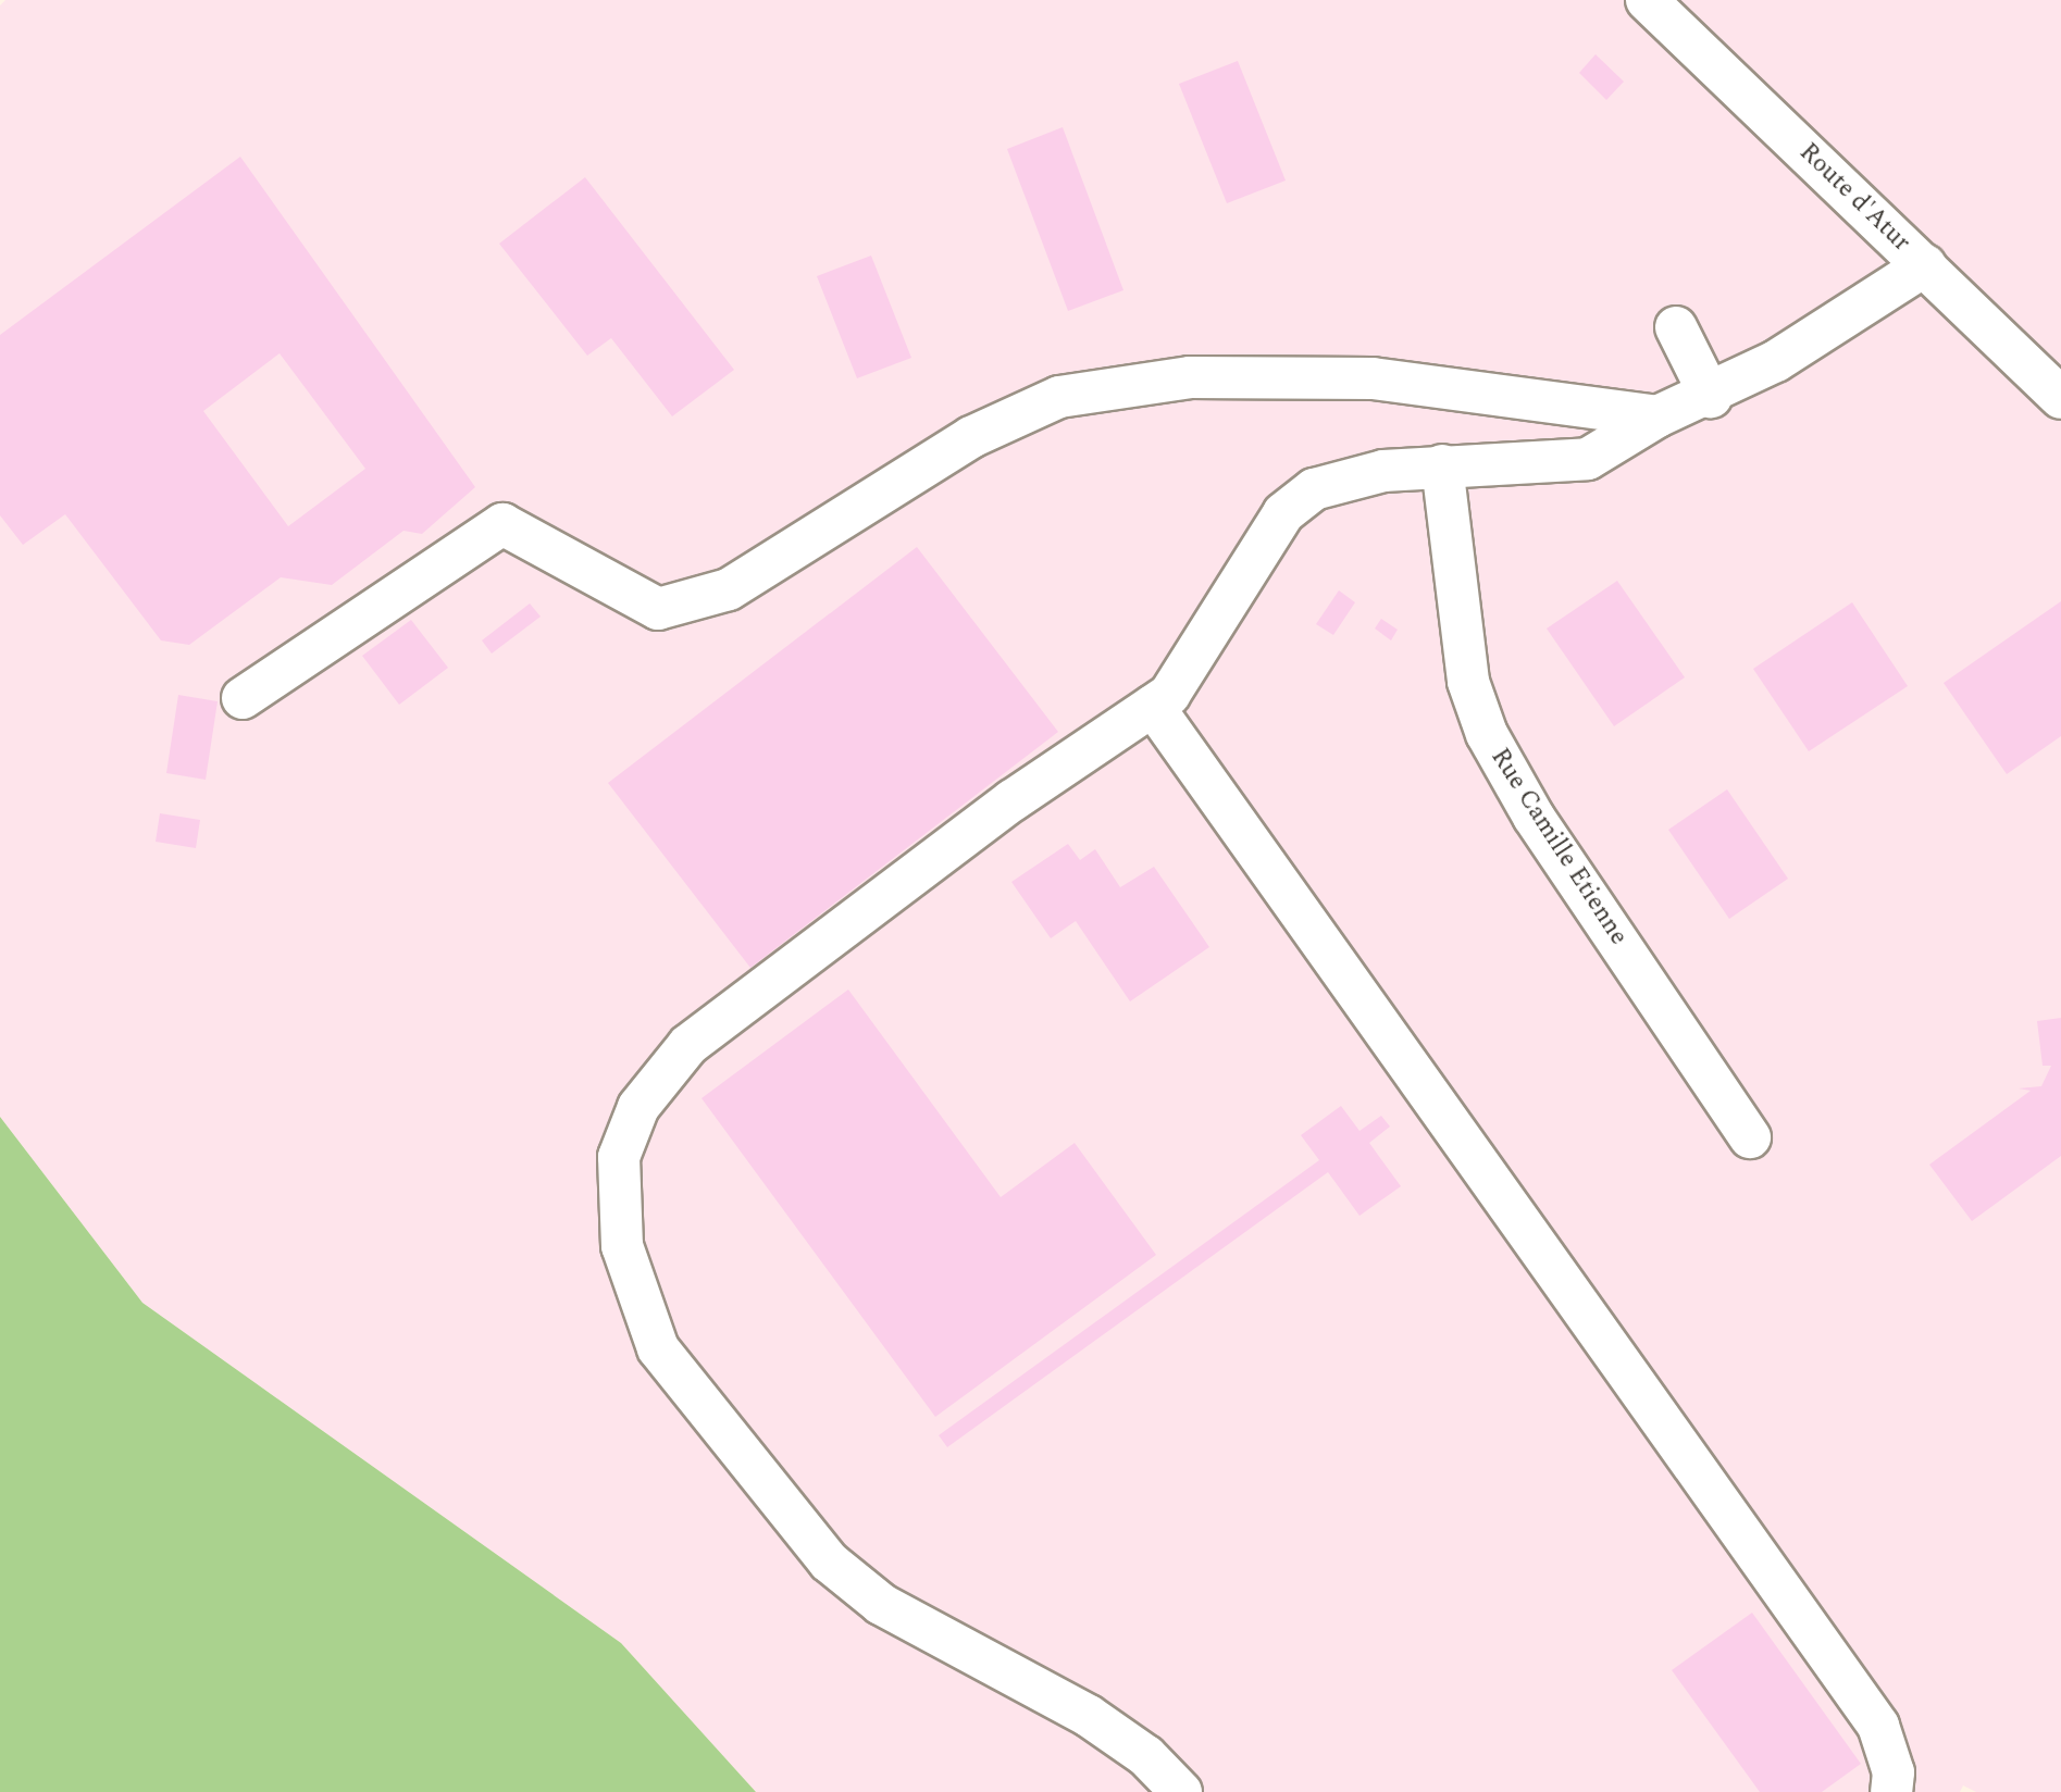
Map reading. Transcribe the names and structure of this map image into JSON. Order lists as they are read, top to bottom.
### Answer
{
  "streets": {
    "street": ["Route d'Atur", "Rue Camille Etienne"]
  }
}
